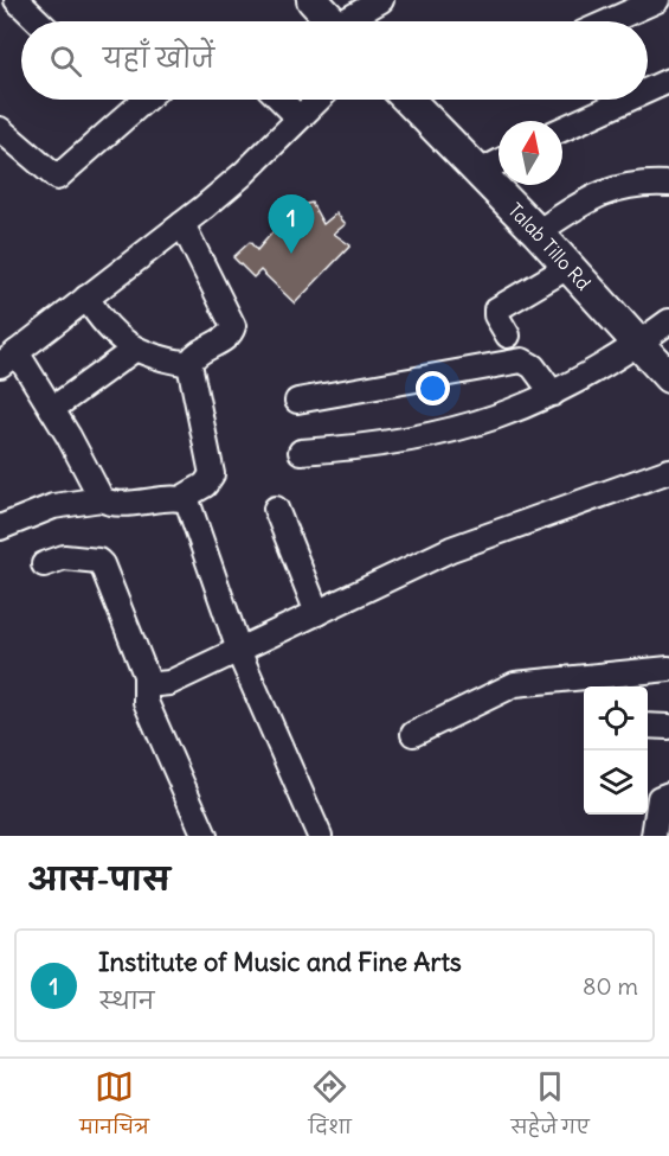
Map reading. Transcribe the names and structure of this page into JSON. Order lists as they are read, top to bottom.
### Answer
{
  "streets": {
    "main road": ["Talab Tillo Rd"]
  },
  "north": "top",
  "page": {
    "search": "यहाँ खोजें",
    "pins": "1",
    "heading": "आस-पास",
    "list": [
      {
        "mark": "1",
        "name": "Institute of Music and Fine Arts",
        "note": "स्थान",
        "value": "80 m"
      }
    ],
    "nav": ["मानचित्र", "दिशा", "सहेजे गए"]
  }
}
